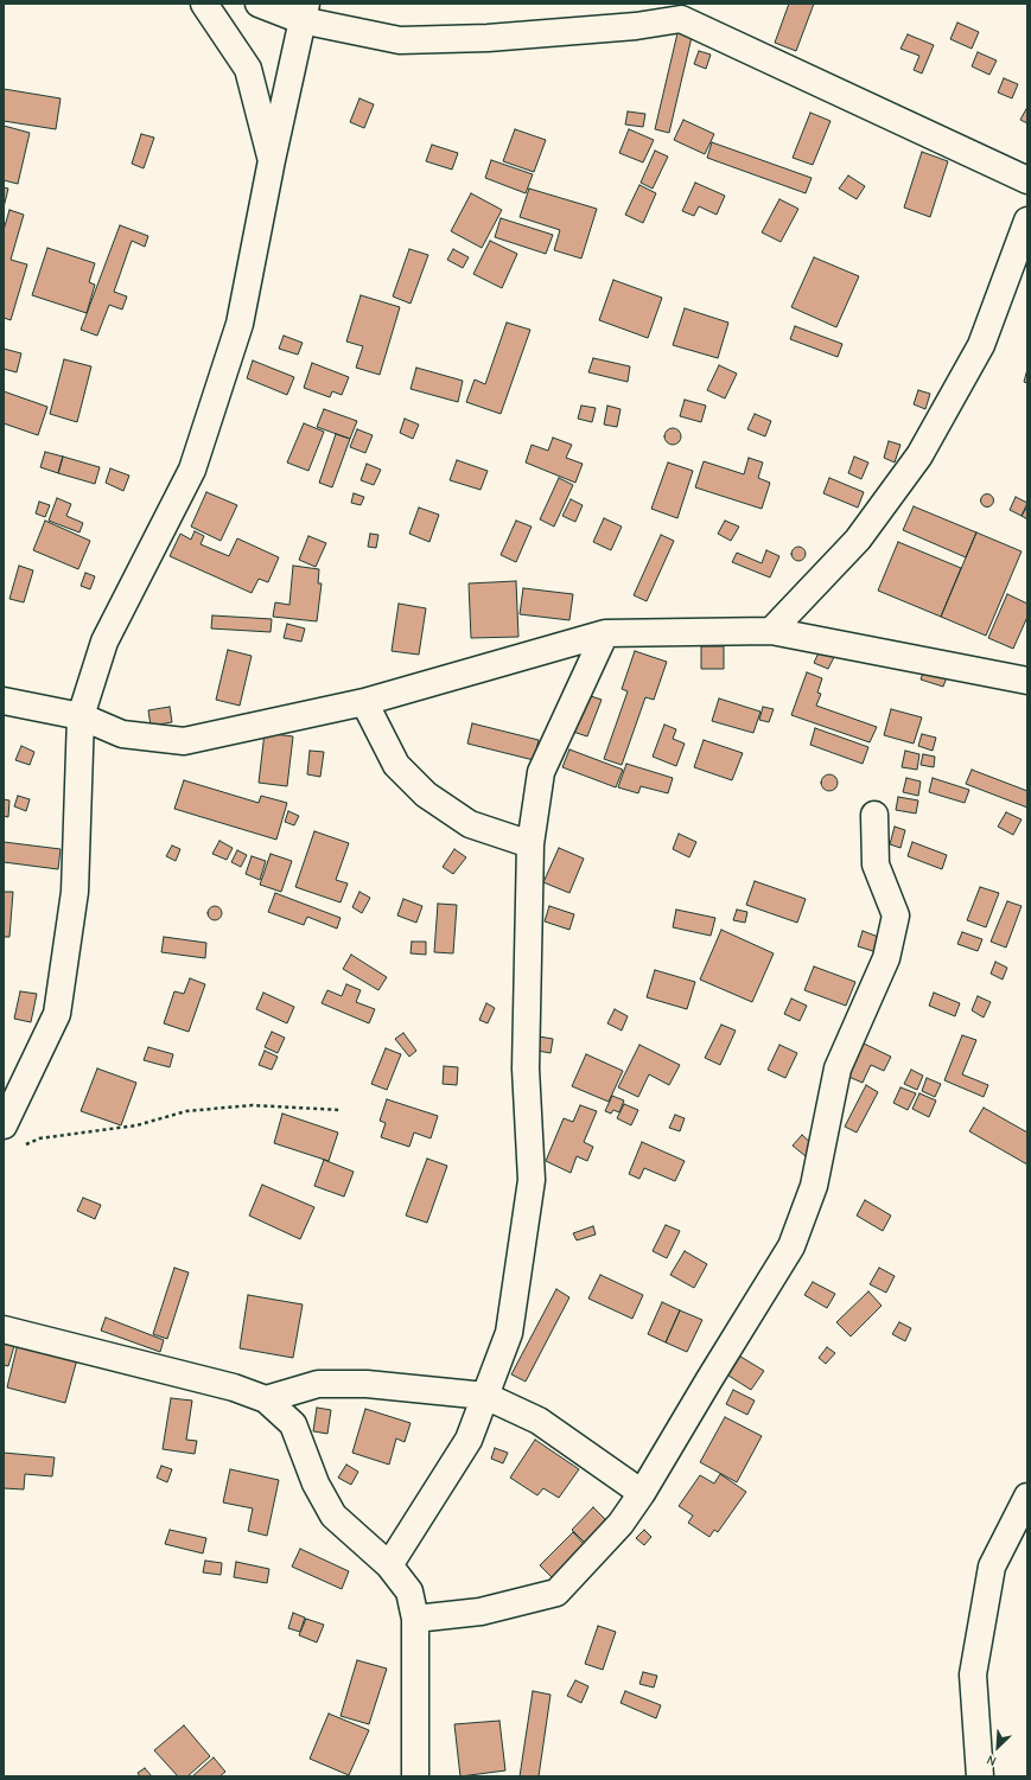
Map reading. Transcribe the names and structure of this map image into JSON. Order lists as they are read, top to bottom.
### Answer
{
  "north": "bottom left"
}
